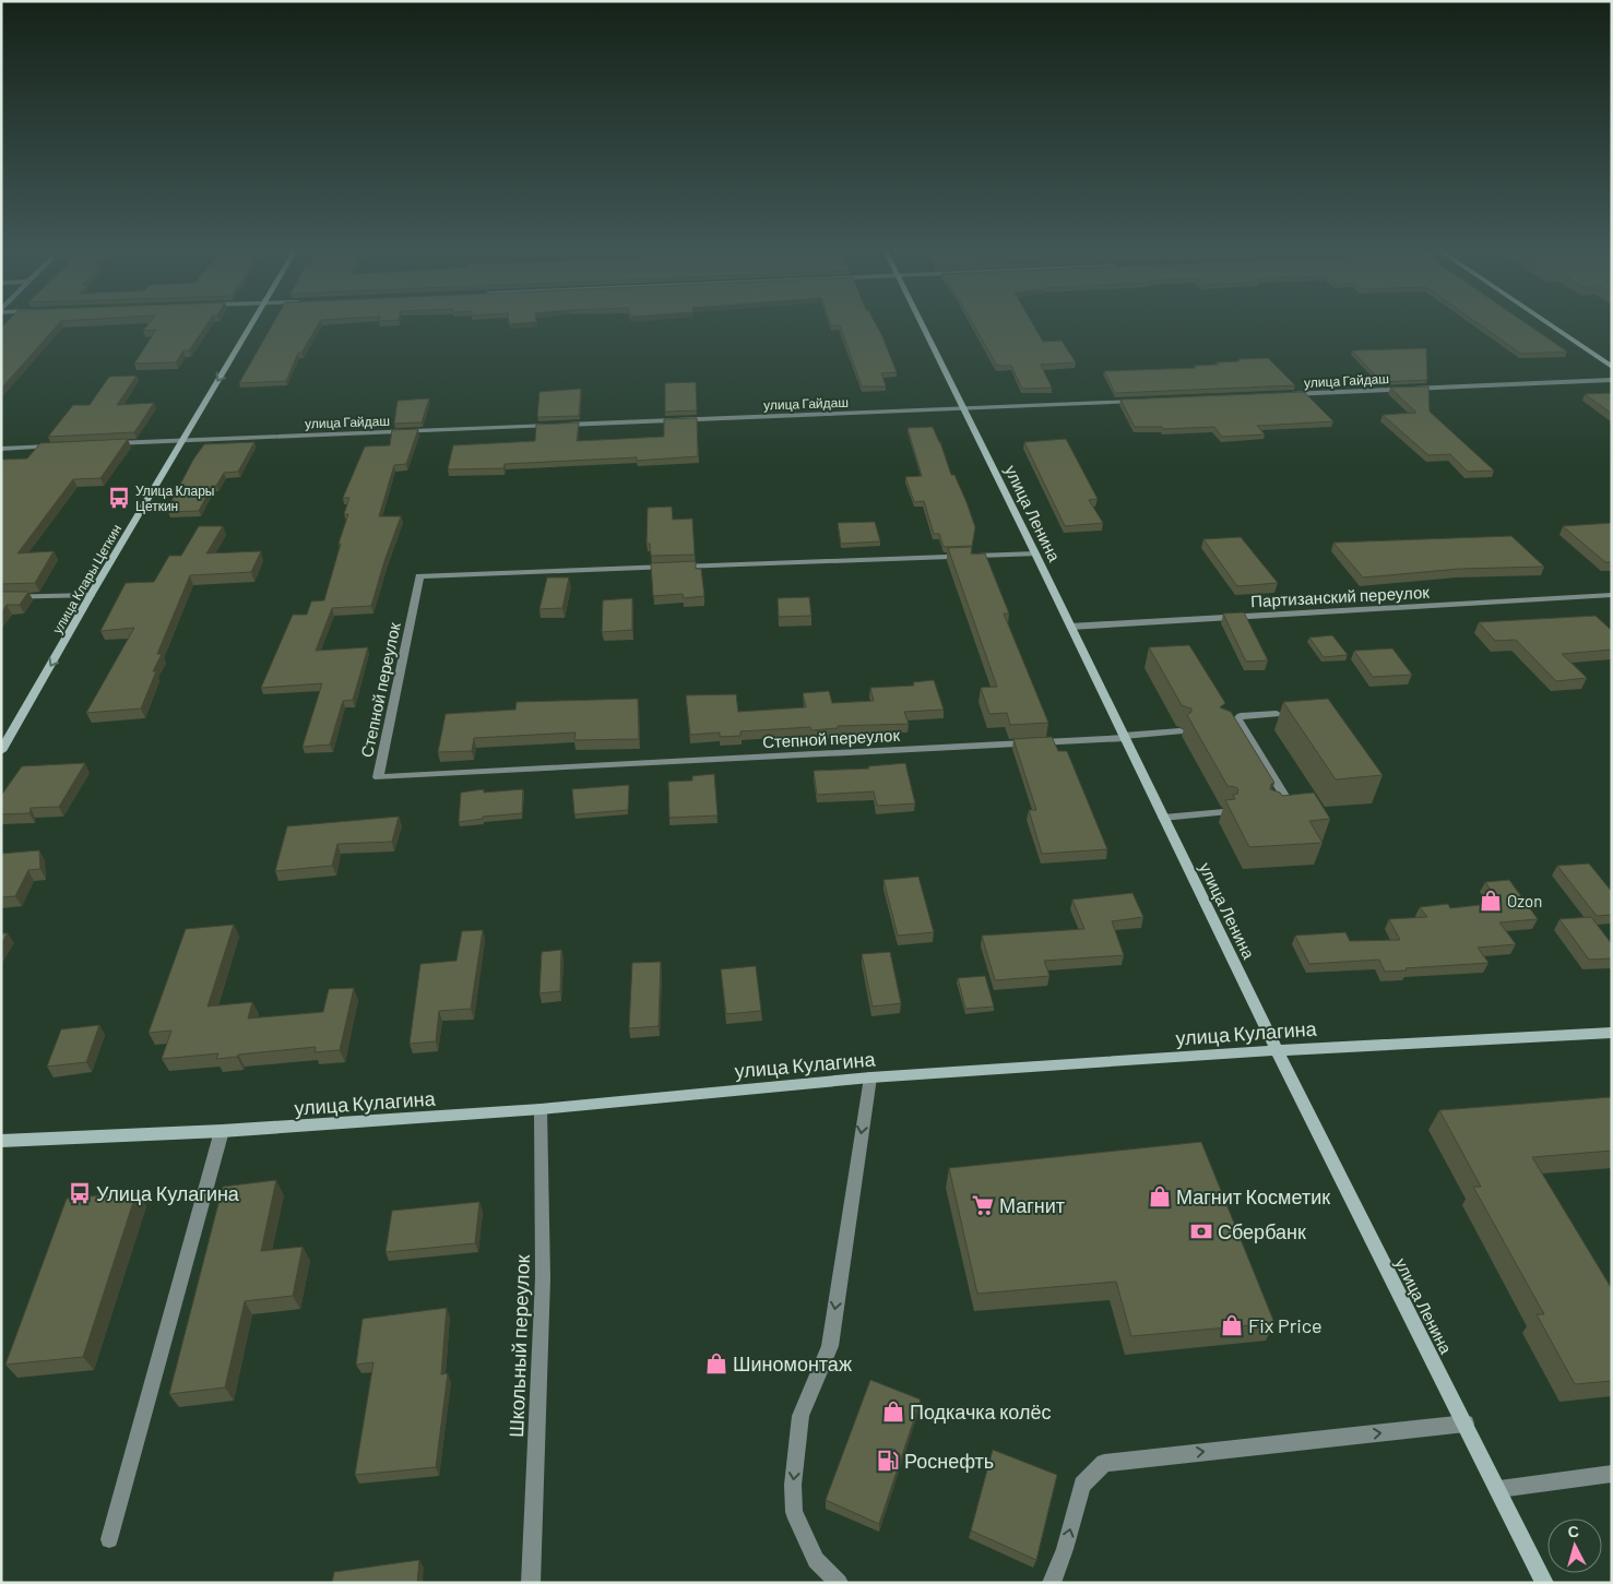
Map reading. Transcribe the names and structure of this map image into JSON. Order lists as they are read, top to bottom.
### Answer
{
  "streets": {
    "main road": ["улица Ленина", "улица Клары Цеткин", "улица Кулагина"],
    "street": [
      "улица Гайдаш",
      "Партизанский переулок",
      "Степной переулок",
      "Школьный переулок"
    ]
  },
  "crossings": [
    ["улица Гайдаш", "улица Ленина"],
    ["улица Гайдаш", "улица Клары Цеткин"],
    ["улица Ленина", "Партизанский переулок"],
    ["улица Ленина", "Степной переулок"],
    ["улица Ленина", "улица Кулагина"],
    ["улица Кулагина", "Школьный переулок"]
  ],
  "one_way": ["улица Клары Цеткин"],
  "places": {
    "bus stop": ["Улица Клары Цеткин", "Улица Кулагина"],
    "shop": [
      "Ozon",
      "Магнит Косметик",
      "Fix Price",
      "Шиномонтаж",
      "Подкачка колёс"
    ],
    "supermarket": ["Магнит"],
    "bank": ["Сбербанк"],
    "fuel station": ["Роснефть"]
  },
  "north": "top"
}
